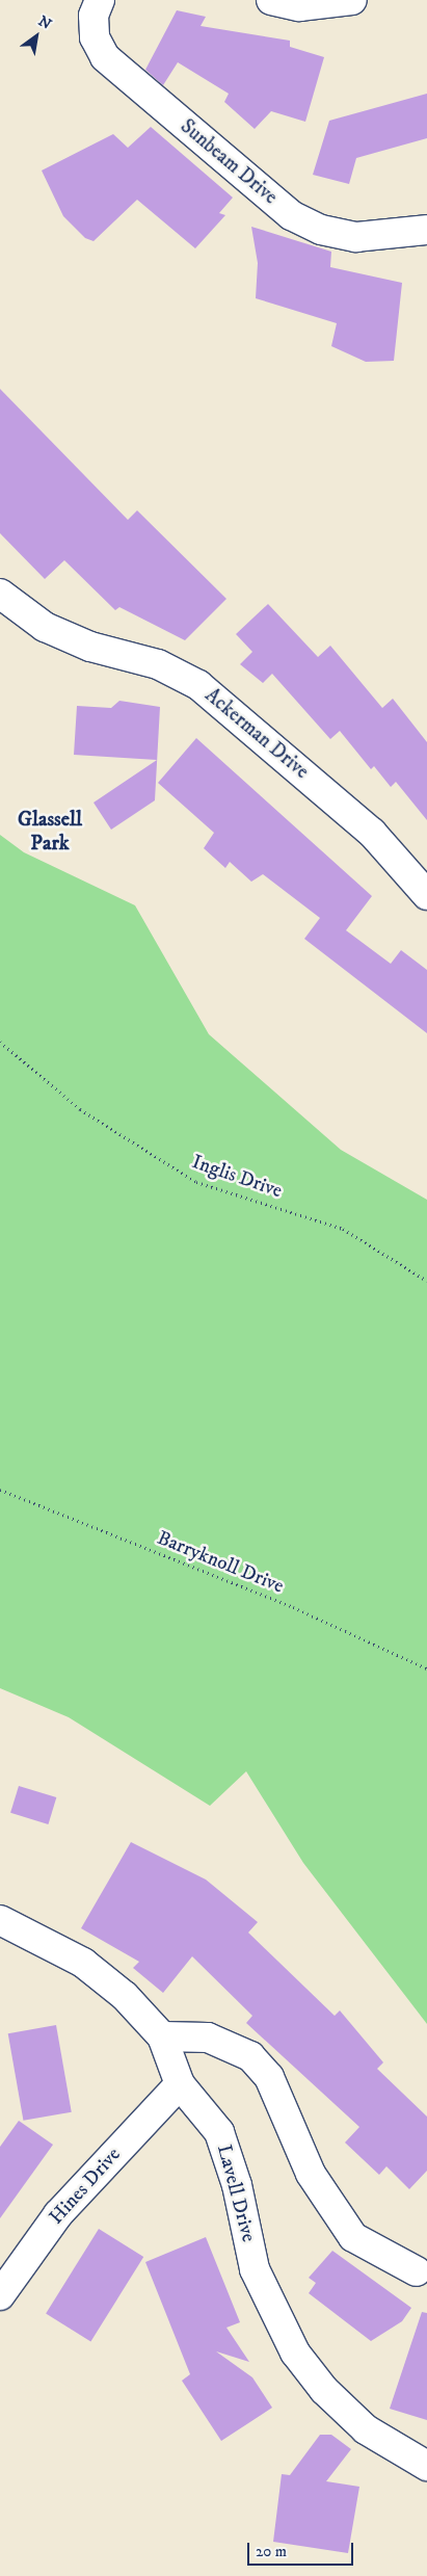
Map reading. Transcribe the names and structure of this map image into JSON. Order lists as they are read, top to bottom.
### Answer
{
  "streets": {
    "street": [
      "Sunbeam Drive",
      "Ackerman Drive",
      "Hines Drive",
      "Lavell Drive"
    ],
    "path": ["Inglis Drive", "Barryknoll Drive"]
  },
  "crossings": [
    ["Hines Drive", "Lavell Drive"]
  ],
  "districts": ["Glassell Park"],
  "scale_bar": "20 m",
  "north": "top right"
}
